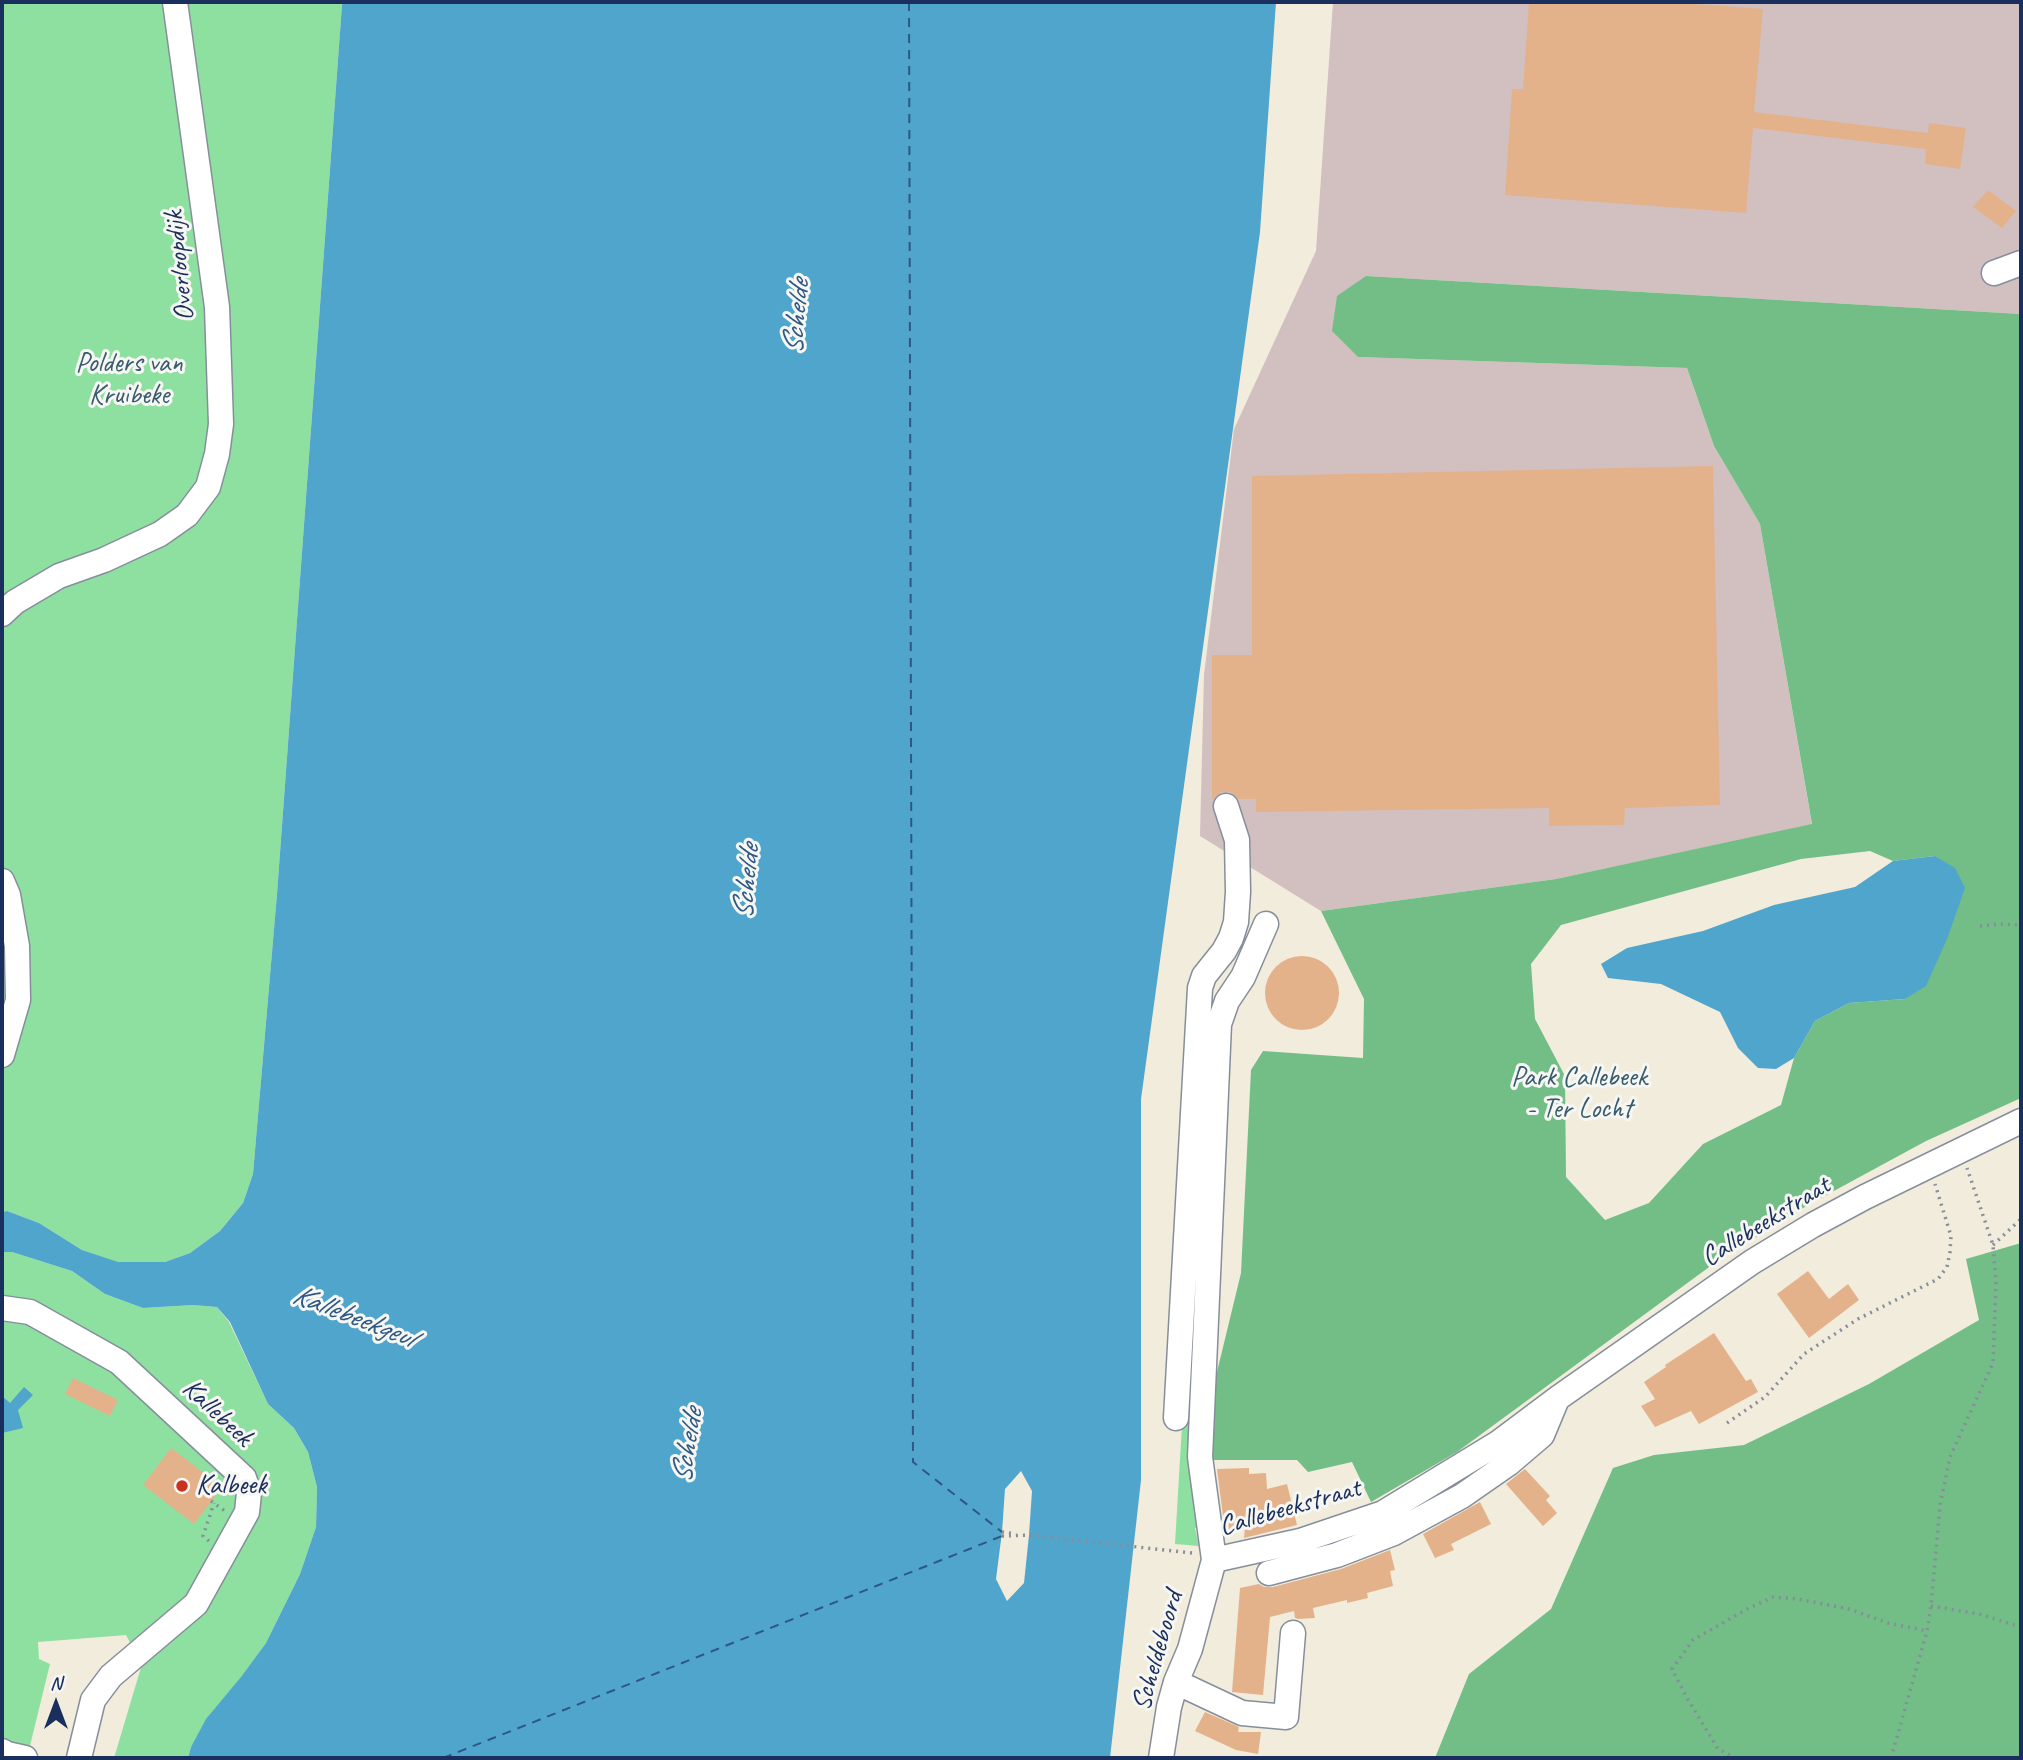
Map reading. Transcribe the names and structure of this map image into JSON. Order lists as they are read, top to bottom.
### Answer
{
  "streets": {
    "street": [
      "Overloopdijk",
      "Callebeekstraat",
      "Kallebeek",
      "Scheldeboord"
    ]
  },
  "crossings": [
    ["Callebeekstraat", "Scheldeboord"]
  ],
  "water": ["Schelde", "Kallebeekgeul"],
  "parks": ["Polders van Kruibeke", "Park Callebeek - Ter Locht"],
  "places": ["Kalbeek"],
  "north": "top"
}
